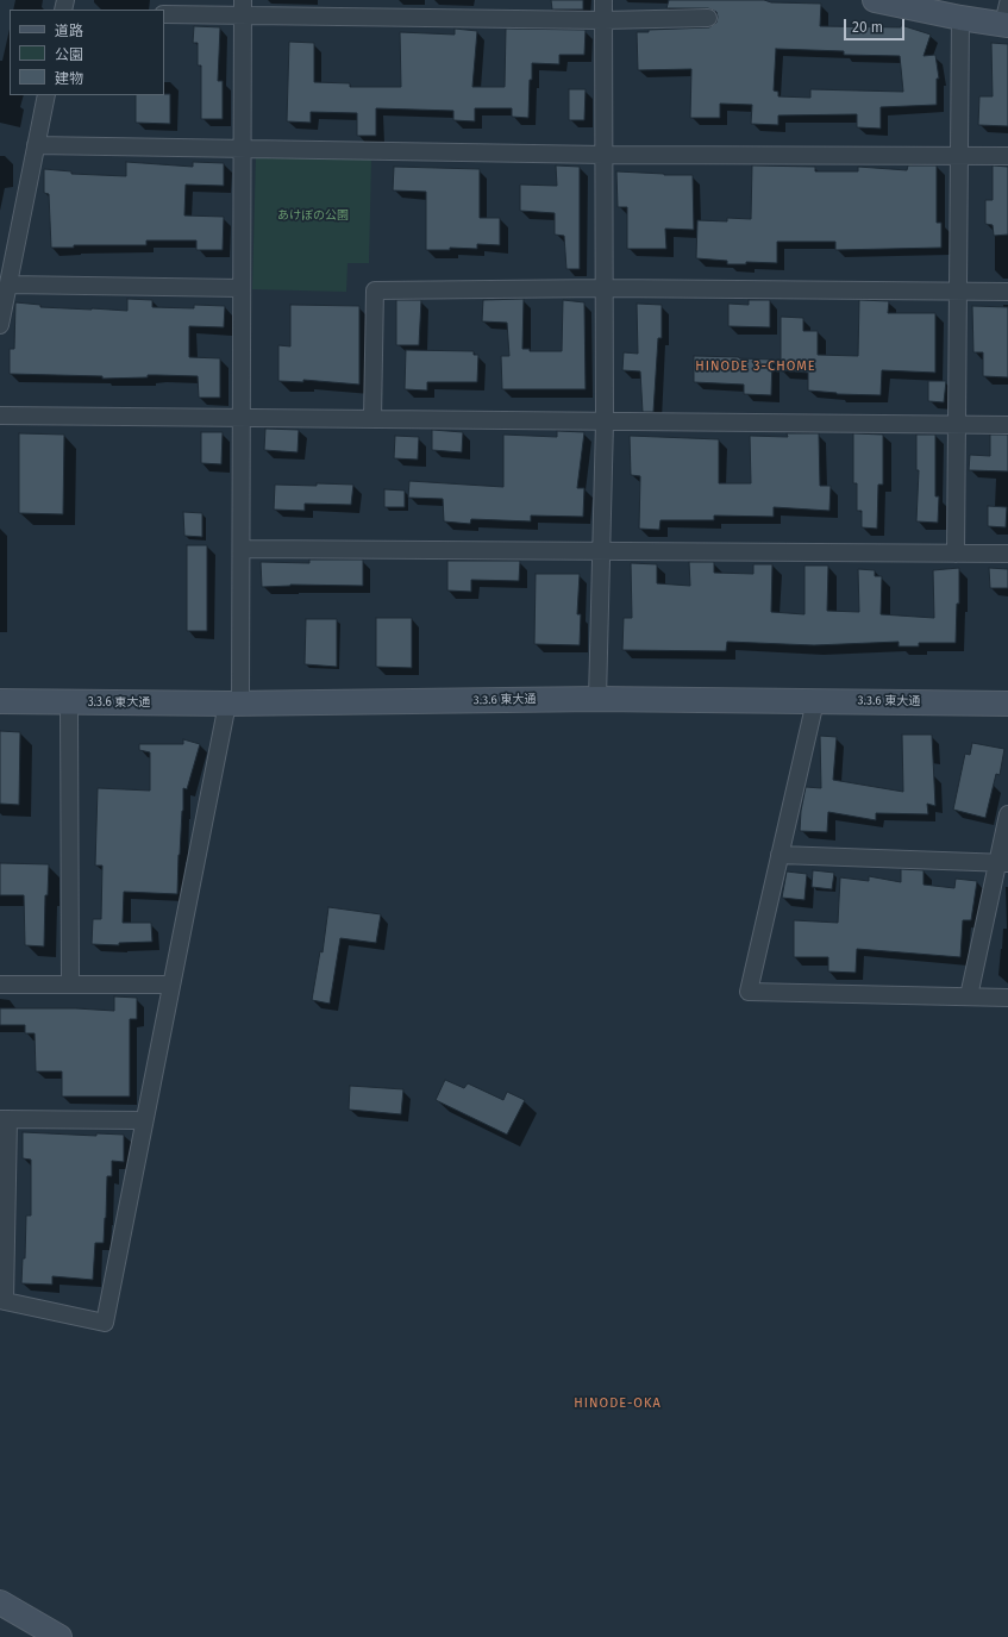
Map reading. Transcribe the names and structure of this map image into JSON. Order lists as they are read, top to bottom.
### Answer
{
  "streets": {
    "street": ["3.3.6 東大通"]
  },
  "districts": ["HINODE 3-CHOME", "HINODE-OKA"],
  "parks": ["あけぼの公園"],
  "legend": ["道路", "公園", "建物"],
  "scale_bar": "20 m"
}
